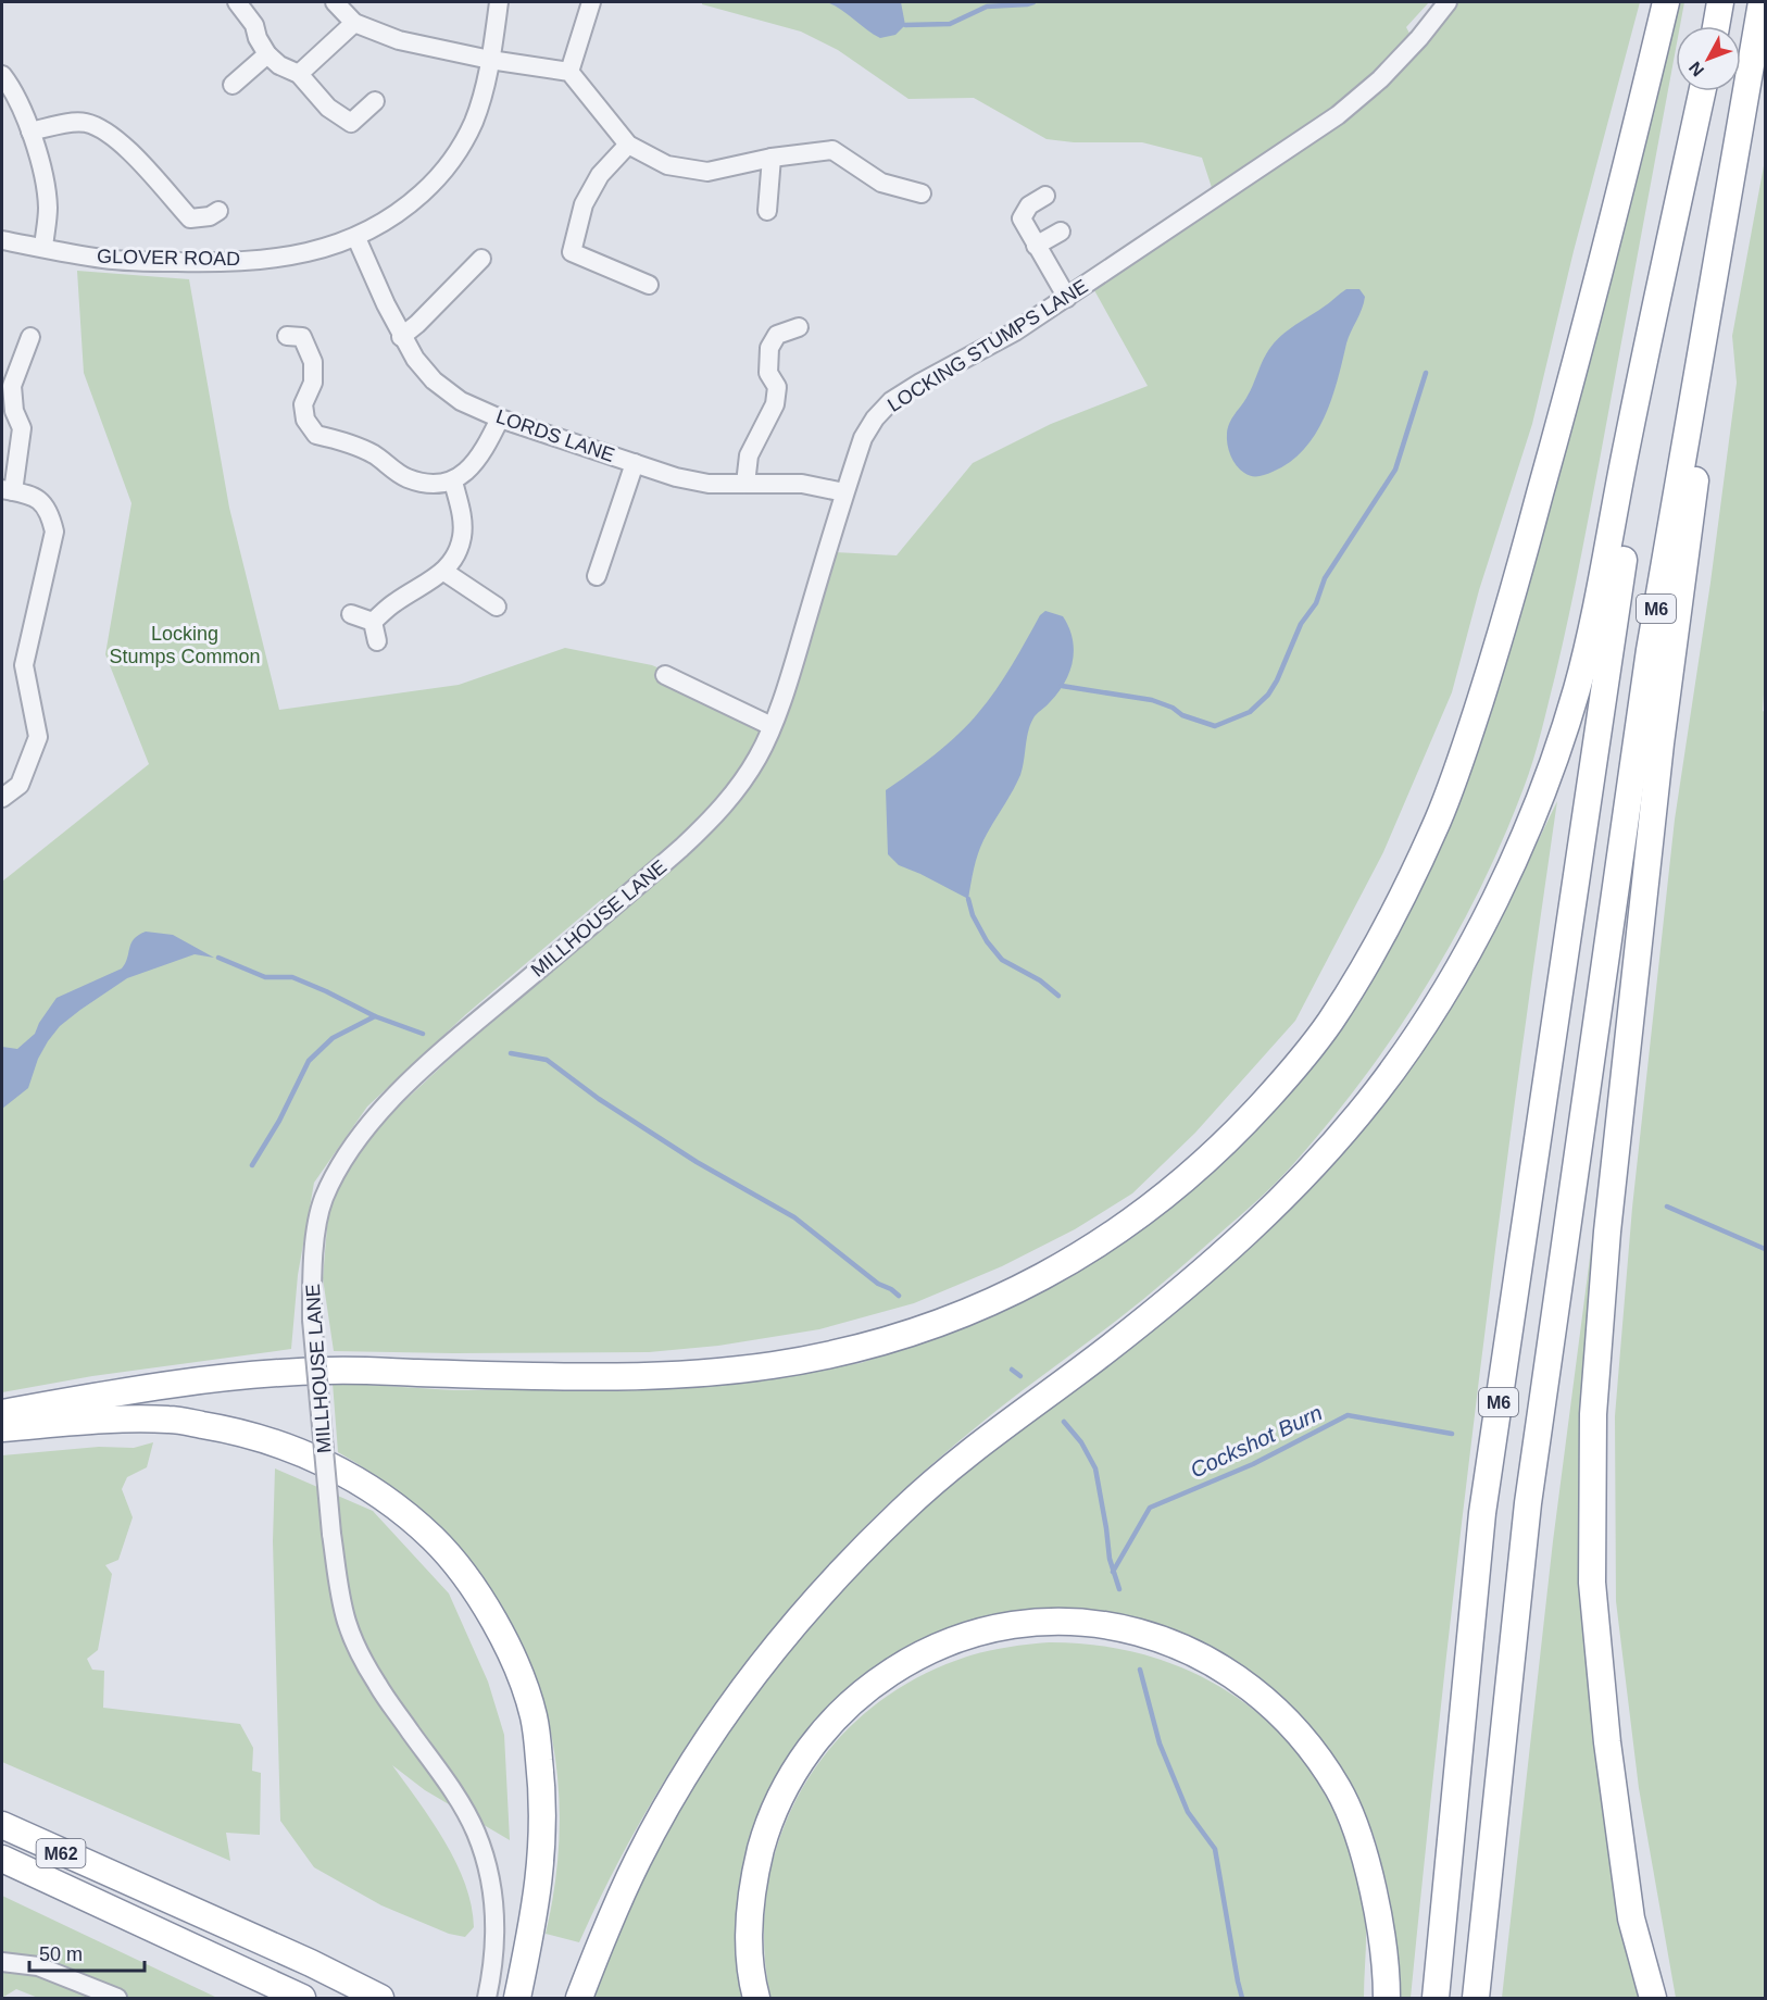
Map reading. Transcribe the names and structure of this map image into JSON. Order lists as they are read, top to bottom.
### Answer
{
  "streets": {
    "highway": ["M6", "M62"],
    "street": [
      "GLOVER ROAD",
      "LOCKING STUMPS LANE",
      "LORDS LANE",
      "MILLHOUSE LANE"
    ]
  },
  "crossings": [
    ["GLOVER ROAD", "LORDS LANE"],
    ["LOCKING STUMPS LANE", "LORDS LANE"],
    ["LOCKING STUMPS LANE", "MILLHOUSE LANE"]
  ],
  "water": ["Cockshot Burn"],
  "parks": ["Locking Stumps Common"],
  "scale_bar": "50 m",
  "north": "bottom left"
}
